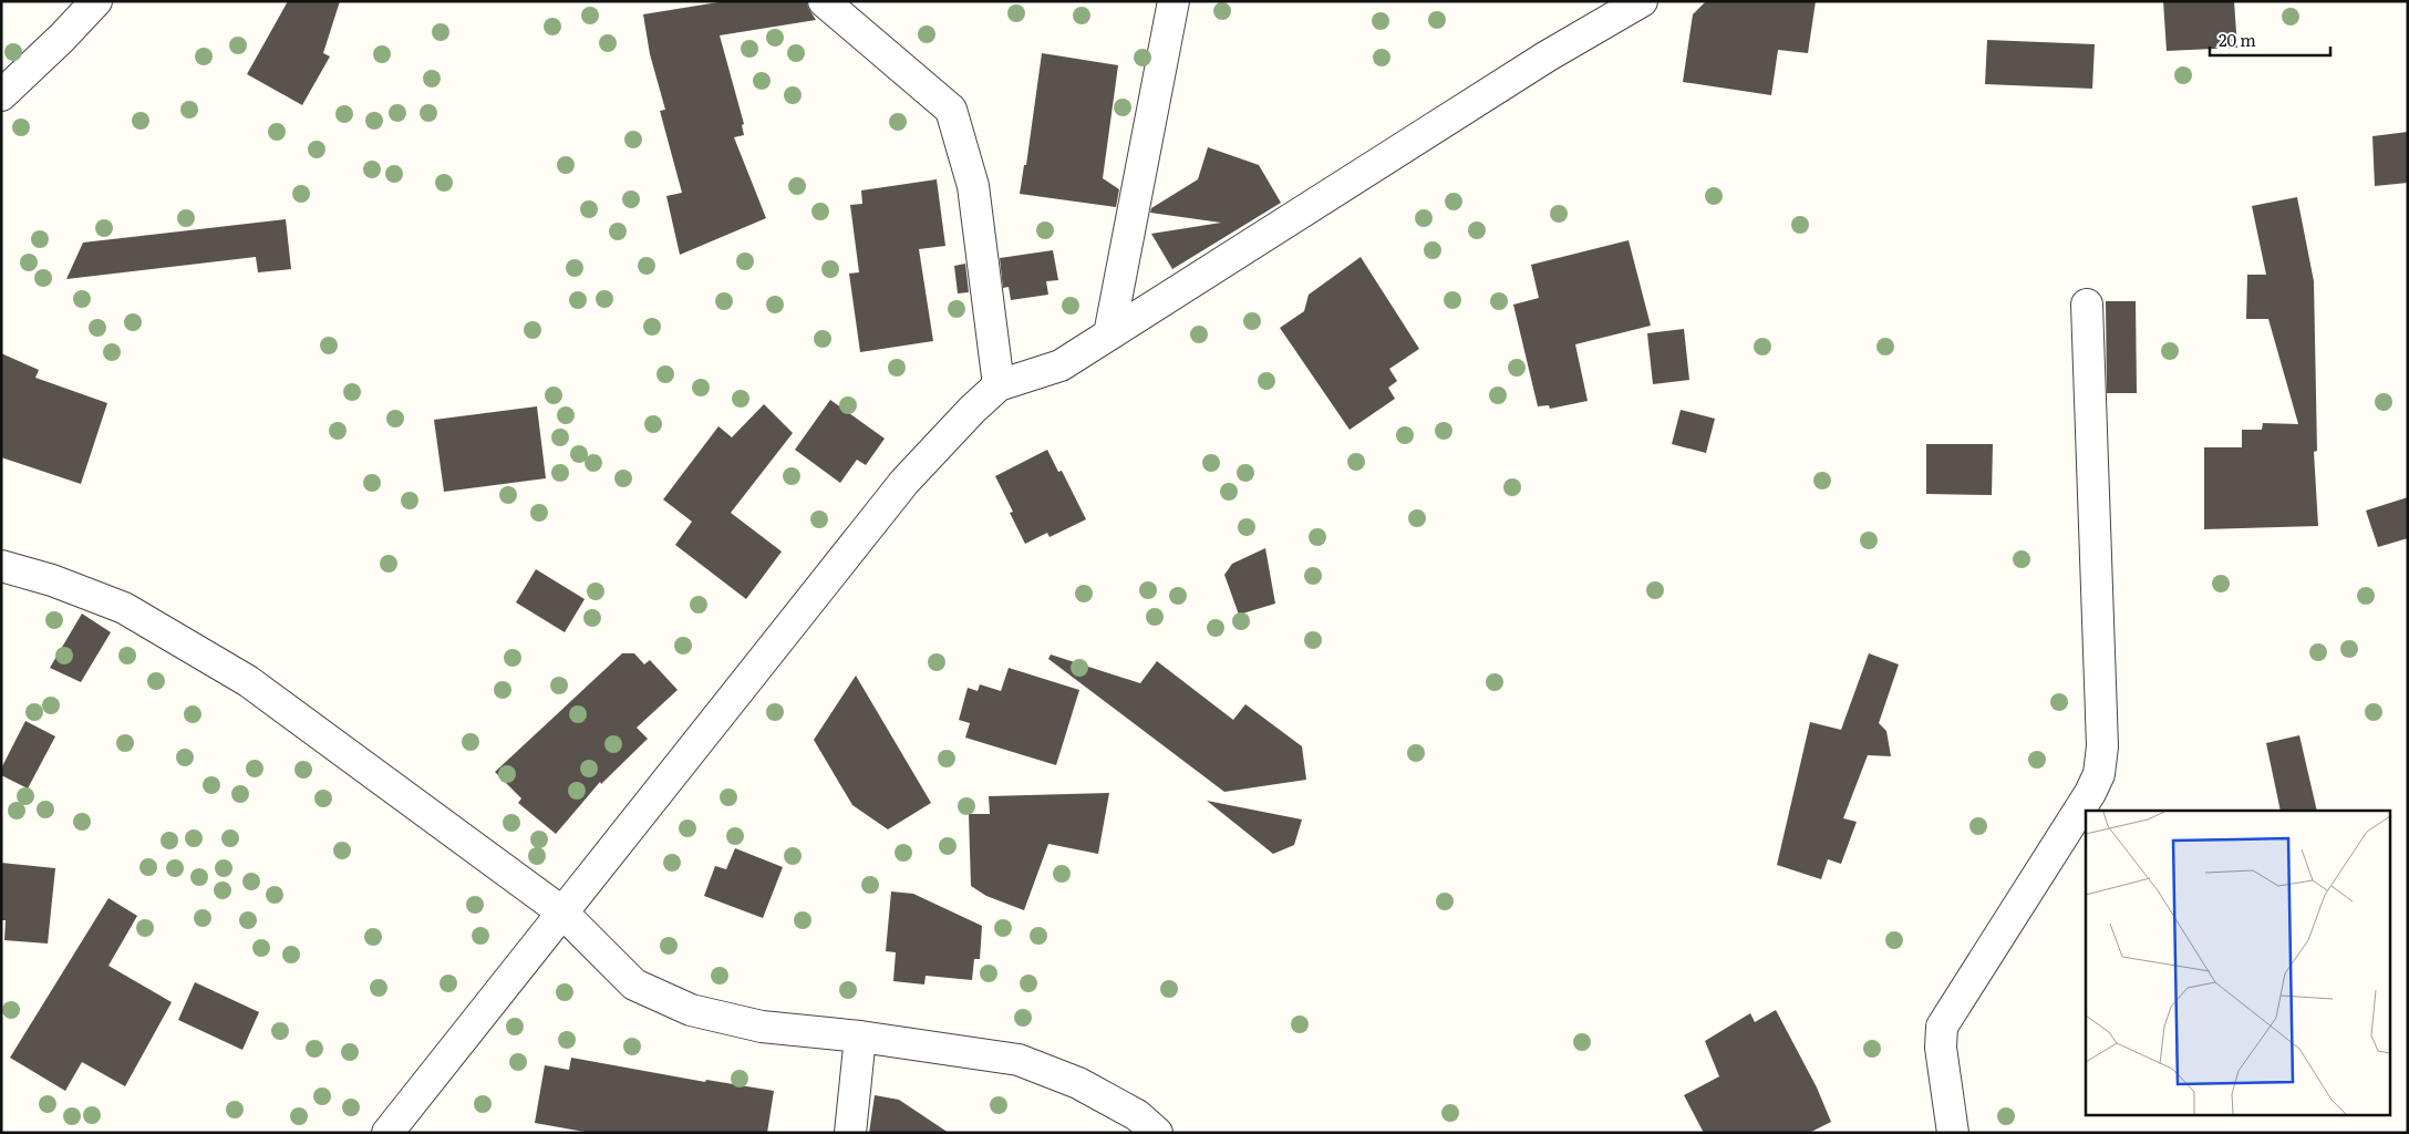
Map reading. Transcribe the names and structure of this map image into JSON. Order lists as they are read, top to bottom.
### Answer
{
  "scale_bar": "20 m"
}
